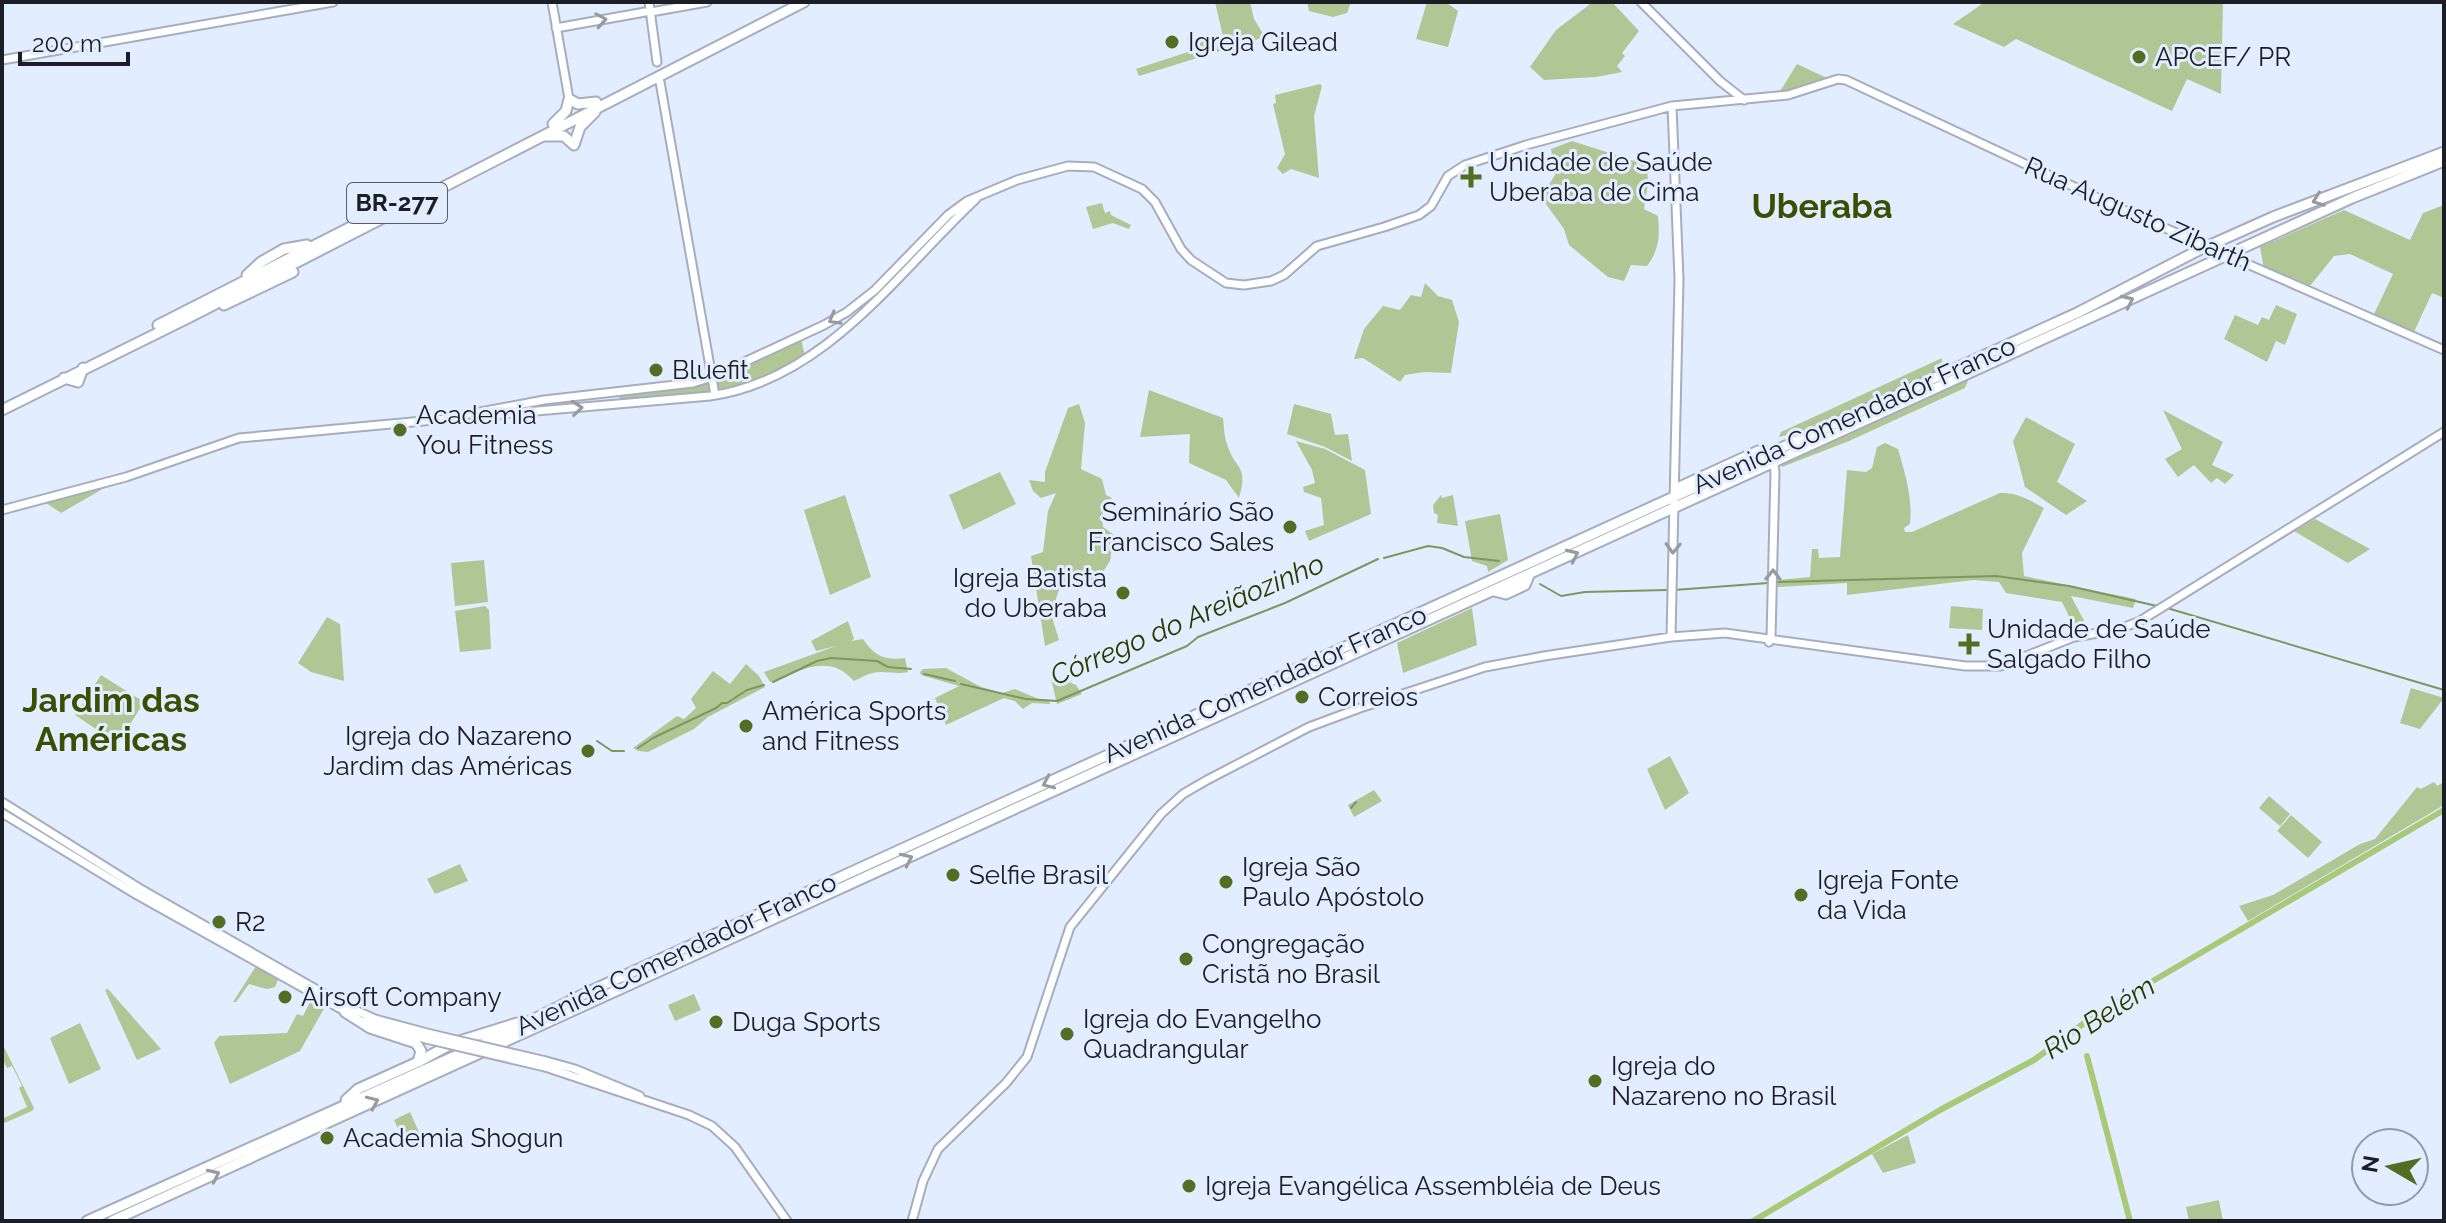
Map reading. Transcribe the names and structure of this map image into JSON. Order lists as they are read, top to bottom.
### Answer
{
  "streets": {
    "highway": ["BR-277", "Avenida Comendador Franco"],
    "main road": ["Rua Augusto Zibarth"]
  },
  "crossings": [
    ["Rua Augusto Zibarth", "Avenida Comendador Franco"]
  ],
  "districts": ["Uberaba", "Jardim das Américas"],
  "water": ["Córrego do Areiãozinho", "Rio Belém"],
  "places": {
    "other": [
      "Igreja Gilead",
      "APCEF/ PR",
      "Bluefit",
      "Academia You Fitness",
      "Seminário São Francisco Sales",
      "Igreja Batista do Uberaba",
      "Correios",
      "América Sports and Fitness",
      "Igreja do Nazareno Jardim das Américas",
      "Selfie Brasil",
      "Igreja São Paulo Apóstolo",
      "Igreja Fonte da Vida",
      "R2",
      "Congregação Cristã no Brasil",
      "Airsoft Company",
      "Duga Sports",
      "Igreja do Evangelho Quadrangular",
      "Igreja do Nazareno no Brasil",
      "Academia Shogun",
      "Igreja Evangélica Assembléia de Deus"
    ],
    "health": ["Unidade de Saúde Uberaba de Cima", "Unidade de Saúde Salgado Filho"]
  },
  "scale_bar": "200 m",
  "north": "left"
}
